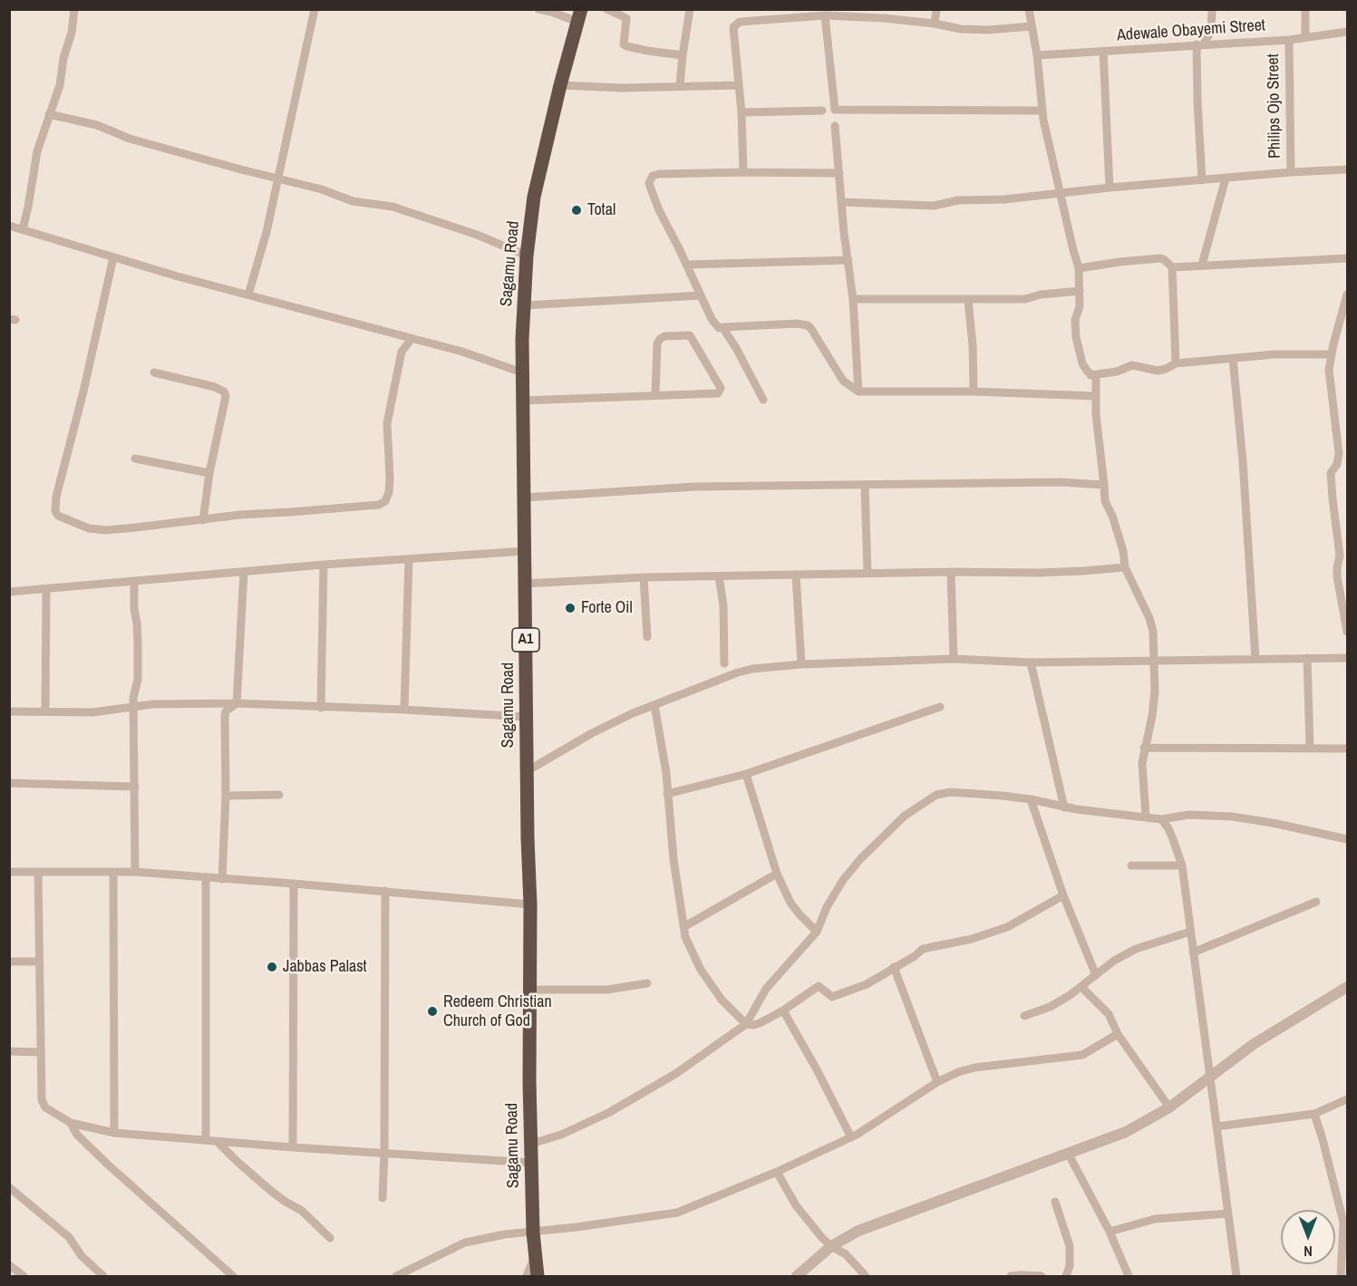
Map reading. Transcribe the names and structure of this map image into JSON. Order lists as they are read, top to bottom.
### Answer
{
  "streets": {
    "highway": ["Sagamu Road", "A1"],
    "street": ["Adewale Obayemi Street", "Philips Ojo Street"]
  },
  "crossings": [
    ["Adewale Obayemi Street", "Philips Ojo Street"]
  ],
  "places": [
    "Total",
    "Forte Oil",
    "Jabbas Palast",
    "Redeem Christian Church of God"
  ],
  "north": "bottom"
}
